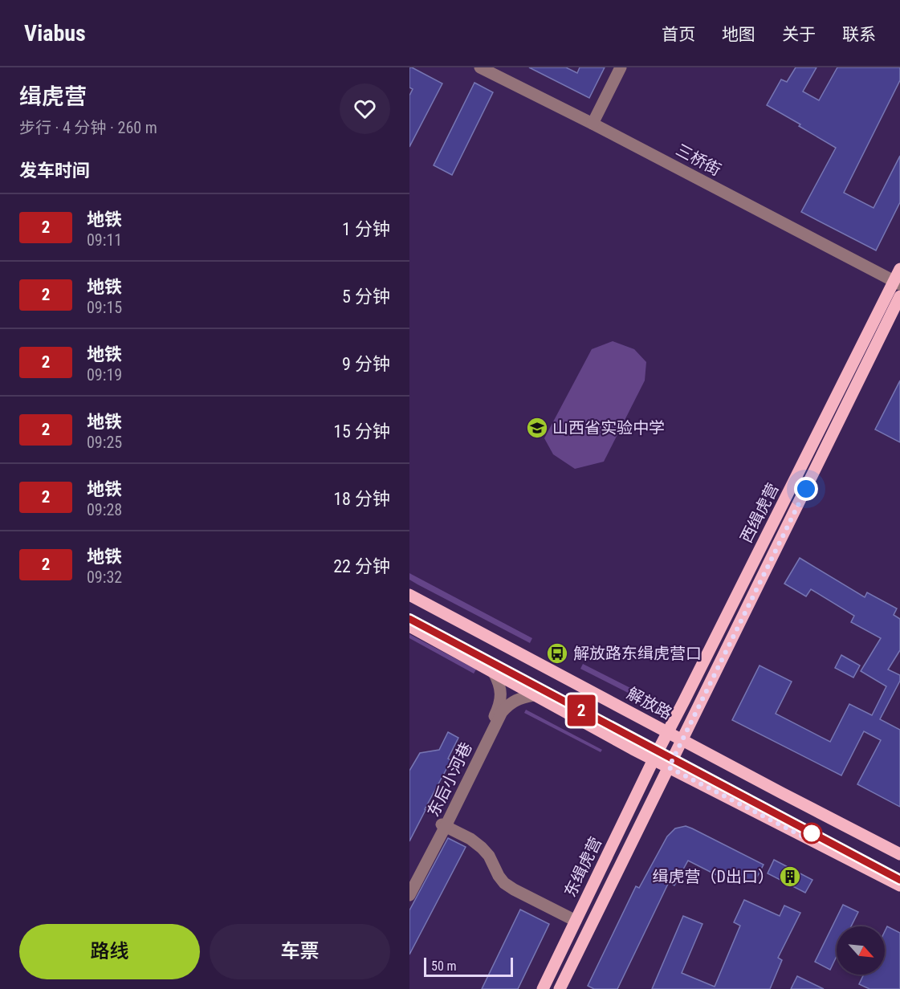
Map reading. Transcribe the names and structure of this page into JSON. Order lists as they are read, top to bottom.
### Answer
{
  "streets": {
    "main road": ["西缉虎营", "解放路", "东缉虎营"],
    "street": ["三桥街", "东后小河巷"]
  },
  "crossings": [
    ["三桥街", "西缉虎营"],
    ["西缉虎营", "解放路"],
    ["西缉虎营", "东缉虎营"]
  ],
  "places": {
    "school or university": ["山西省实验中学"],
    "bus stop": ["解放路东缉虎营口"],
    "building": ["缉虎营（D出口）"]
  },
  "lines": ["metro line 2"],
  "scale_bar": "50 m",
  "north": "bottom right",
  "page": {
    "header": "Viabus",
    "nav": [
      "首页",
      "地图",
      "关于",
      "联系"
    ],
    "heading": [
      ["缉虎营", "步行 · 4 分钟 · 260 m"],
      "发车时间"
    ],
    "on_map": "2",
    "list": [
      {
        "mark": "2",
        "name": "地铁",
        "note": "09:11",
        "value": "1 分钟"
      },
      {
        "mark": "2",
        "name": "地铁",
        "note": "09:15",
        "value": "5 分钟"
      },
      {
        "mark": "2",
        "name": "地铁",
        "note": "09:19",
        "value": "9 分钟"
      },
      {
        "mark": "2",
        "name": "地铁",
        "note": "09:25",
        "value": "15 分钟"
      },
      {
        "mark": "2",
        "name": "地铁",
        "note": "09:28",
        "value": "18 分钟"
      },
      {
        "mark": "2",
        "name": "地铁",
        "note": "09:32",
        "value": "22 分钟"
      }
    ],
    "buttons": ["路线", "车票"],
    "scale": "50 m"
  }
}
